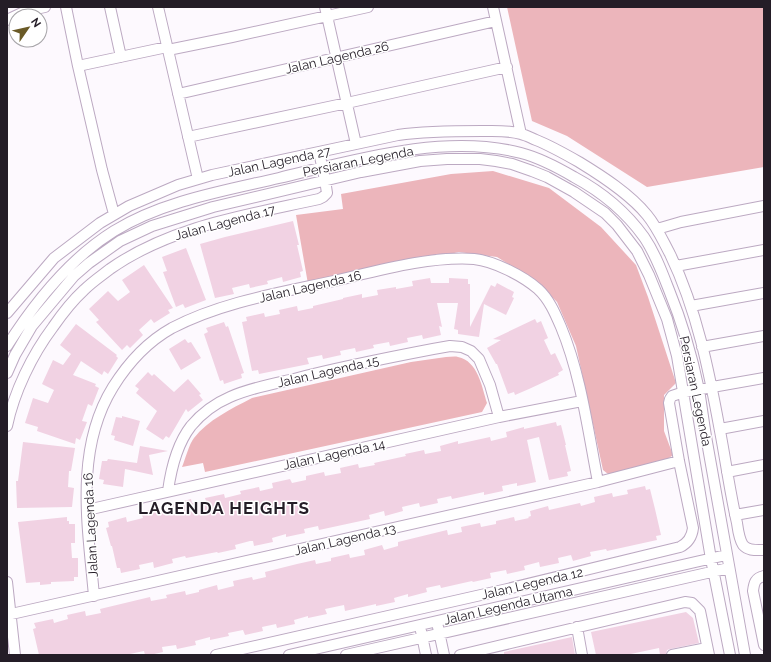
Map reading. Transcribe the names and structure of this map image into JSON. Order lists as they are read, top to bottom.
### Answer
{
  "streets": {
    "street": [
      "Jalan Lagenda 26",
      "Jalan Lagenda 27",
      "Persiaran Legenda",
      "Jalan Lagenda 17",
      "Jalan Lagenda 16",
      "Jalan Lagenda 15",
      "Jalan Lagenda 14",
      "Jalan Lagenda 13",
      "Jalan Legenda 12",
      "Jalan Legenda Utama"
    ]
  },
  "crossings": [
    ["Persiaran Legenda", "Jalan Lagenda 17"],
    ["Persiaran Legenda", "Jalan Legenda 12"],
    ["Persiaran Legenda", "Jalan Legenda Utama"],
    ["Jalan Lagenda 16", "Jalan Lagenda 14"],
    ["Jalan Lagenda 16", "Jalan Lagenda 13"],
    ["Jalan Lagenda 15", "Jalan Lagenda 14"],
    ["Jalan Lagenda 13", "Jalan Legenda 12"]
  ],
  "districts": ["LAGENDA HEIGHTS"],
  "north": "top right"
}
